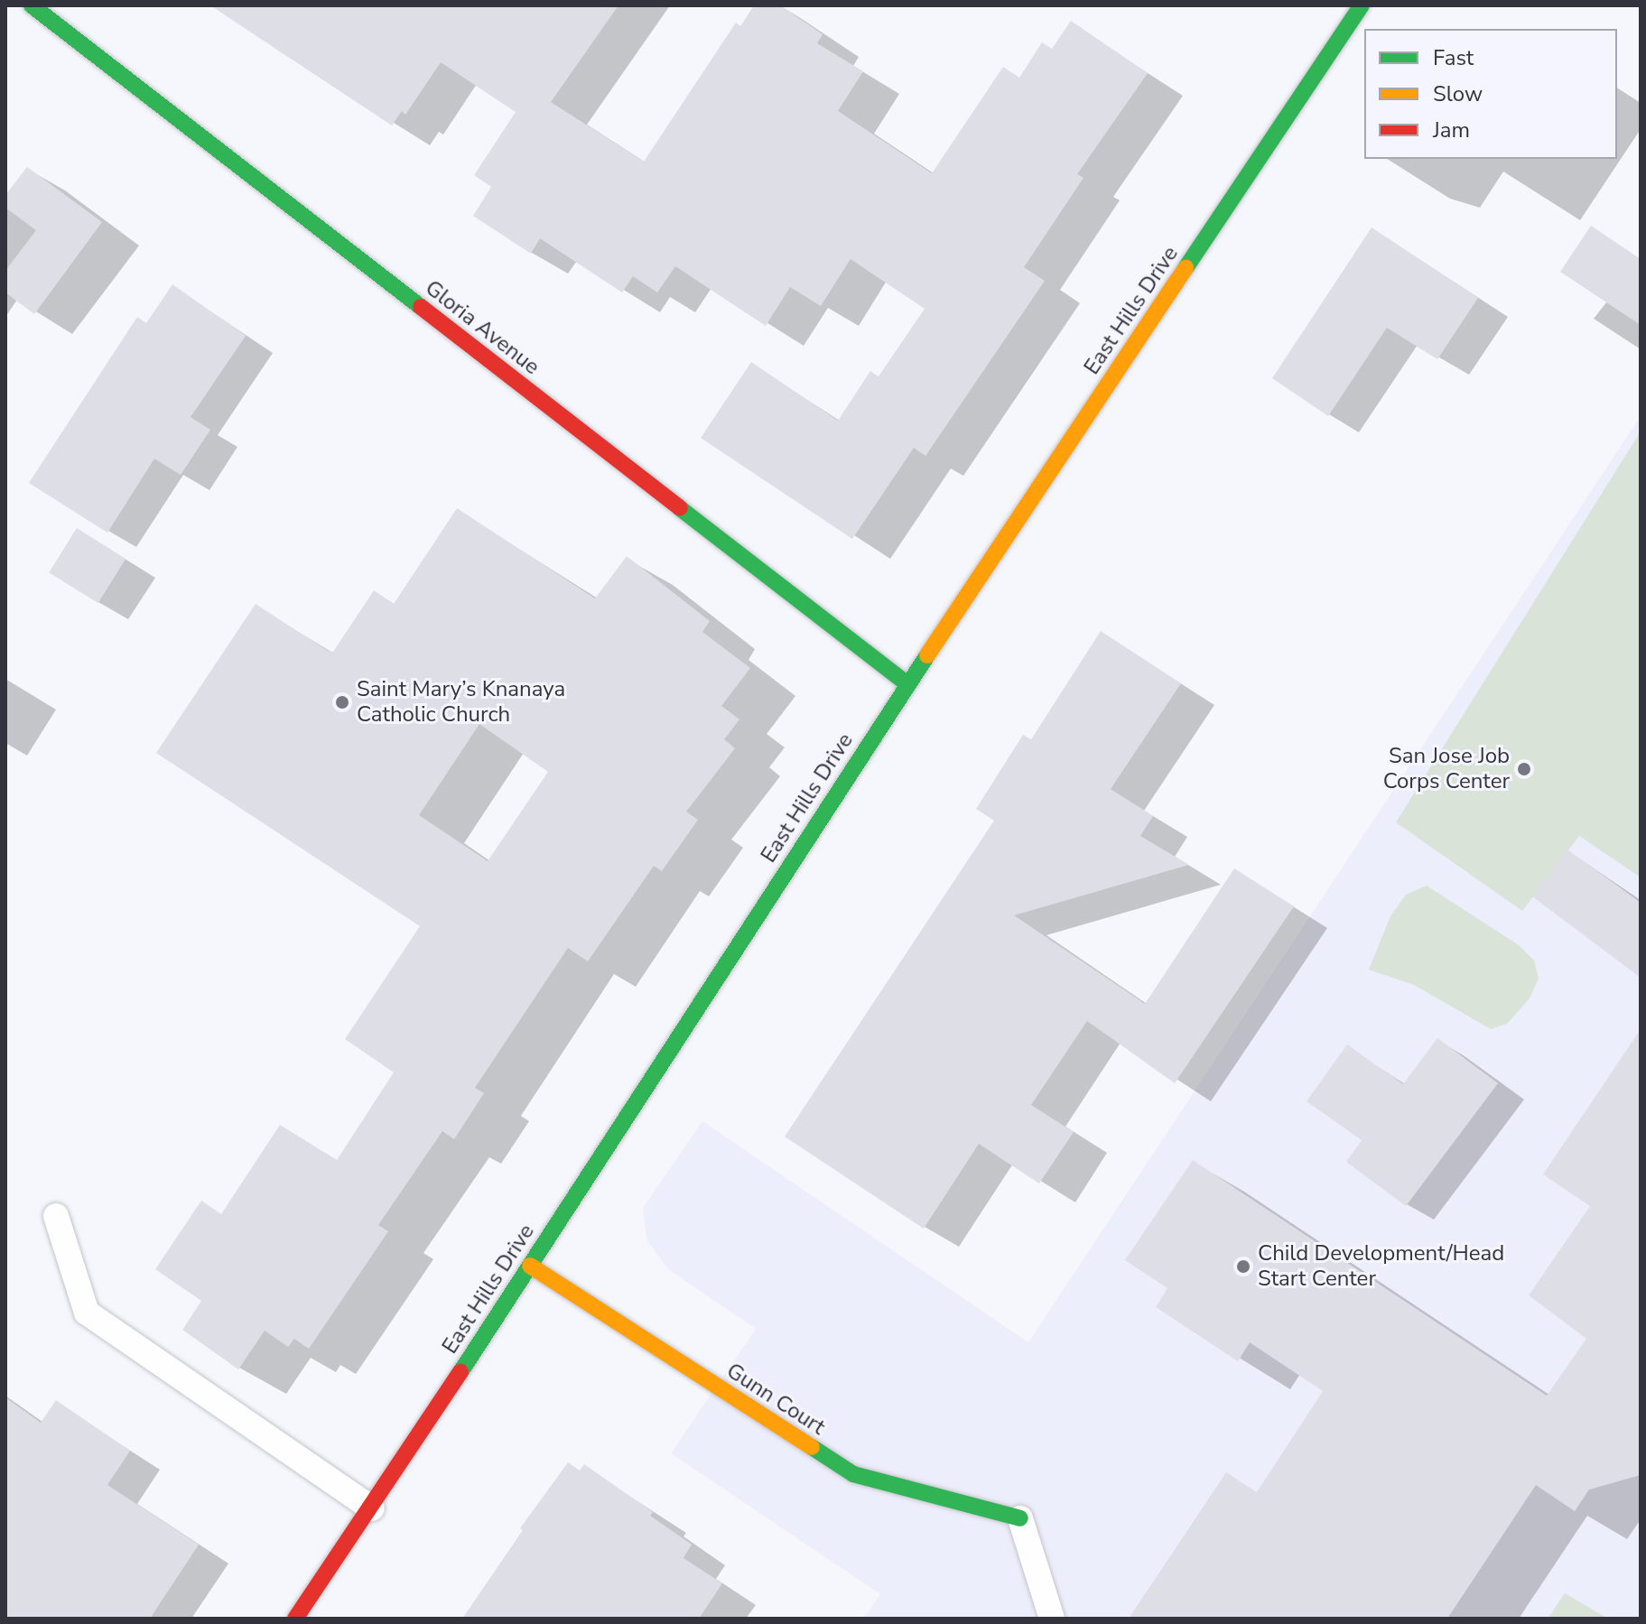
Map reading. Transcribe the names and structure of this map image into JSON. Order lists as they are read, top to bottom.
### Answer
{
  "streets": {
    "street": ["East Hills Drive", "Gloria Avenue", "Gunn Court"]
  },
  "crossings": [
    ["East Hills Drive", "Gloria Avenue"],
    ["East Hills Drive", "Gunn Court"]
  ],
  "places": ["Saint Mary’s Knanaya Catholic Church", "San Jose Job Corps Center", "Child Development/Head Start Center"],
  "legend": ["Fast", "Slow", "Jam"]
}
